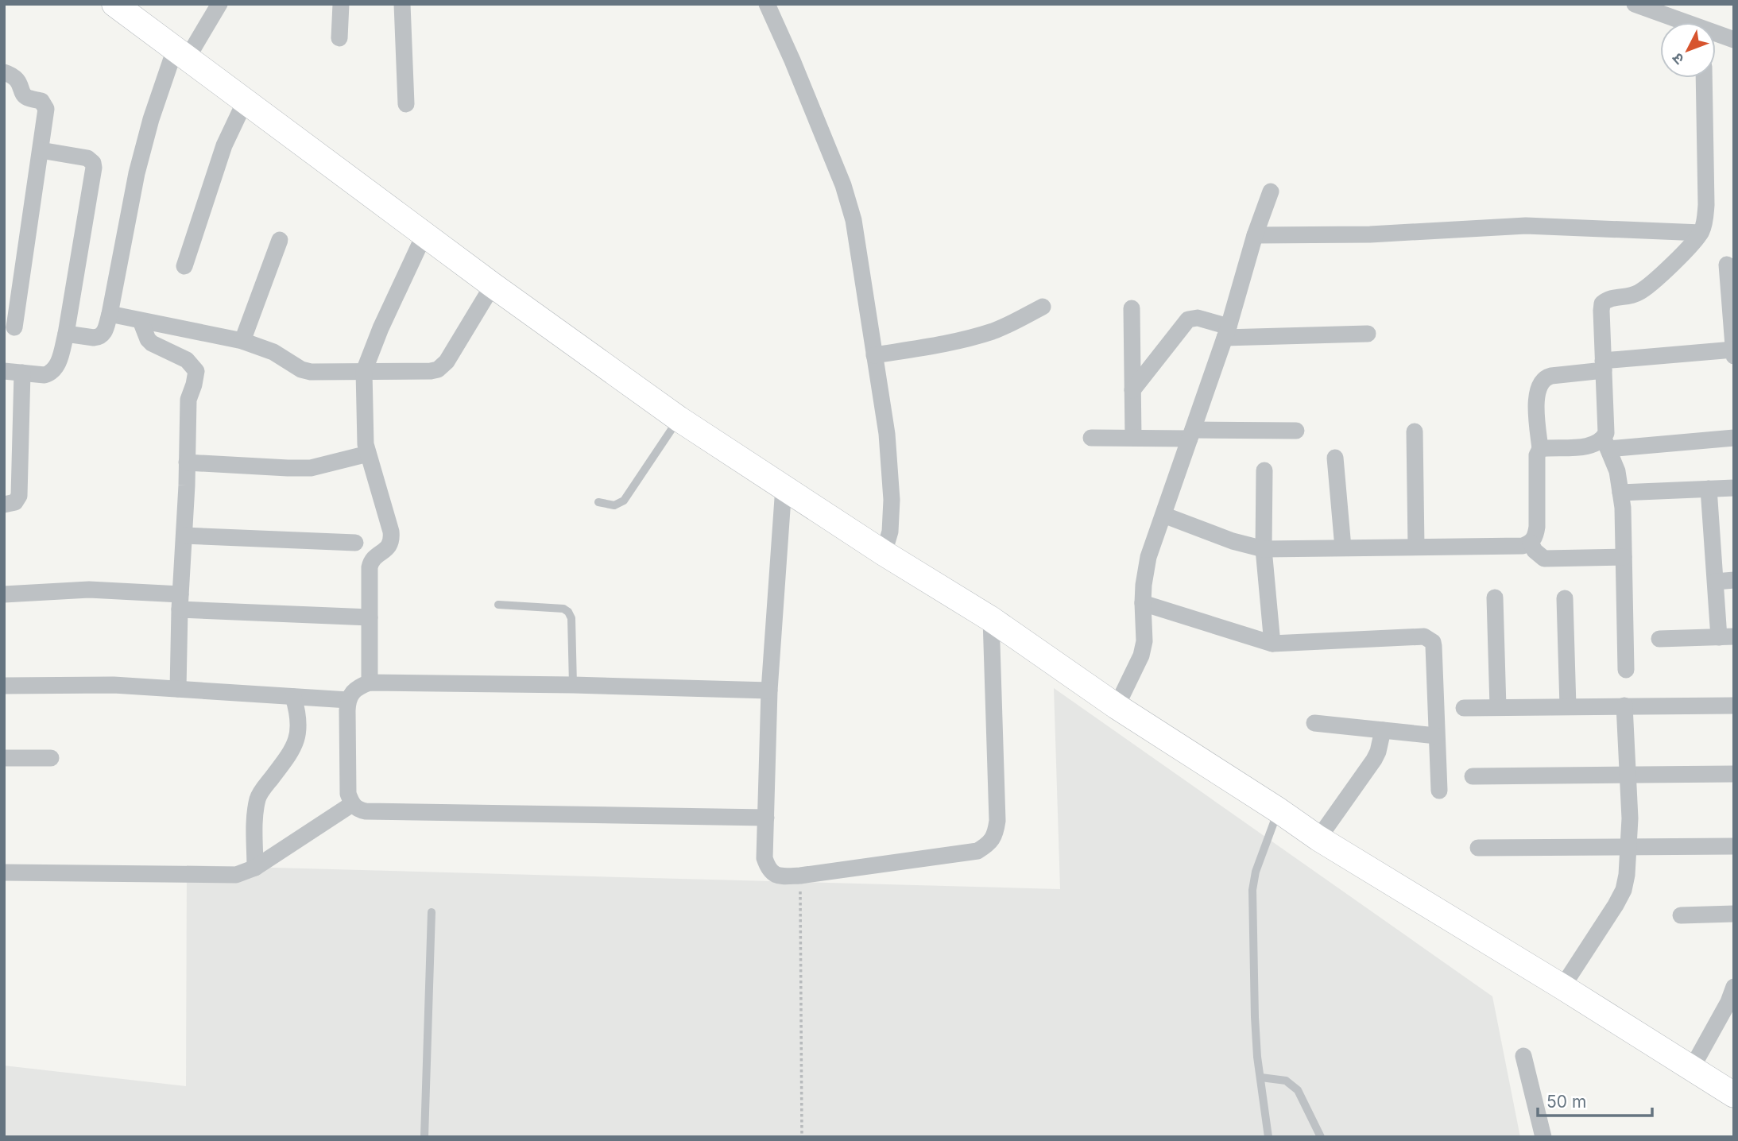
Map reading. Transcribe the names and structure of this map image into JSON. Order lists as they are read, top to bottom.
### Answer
{
  "scale_bar": "50 m",
  "north": "bottom left"
}
